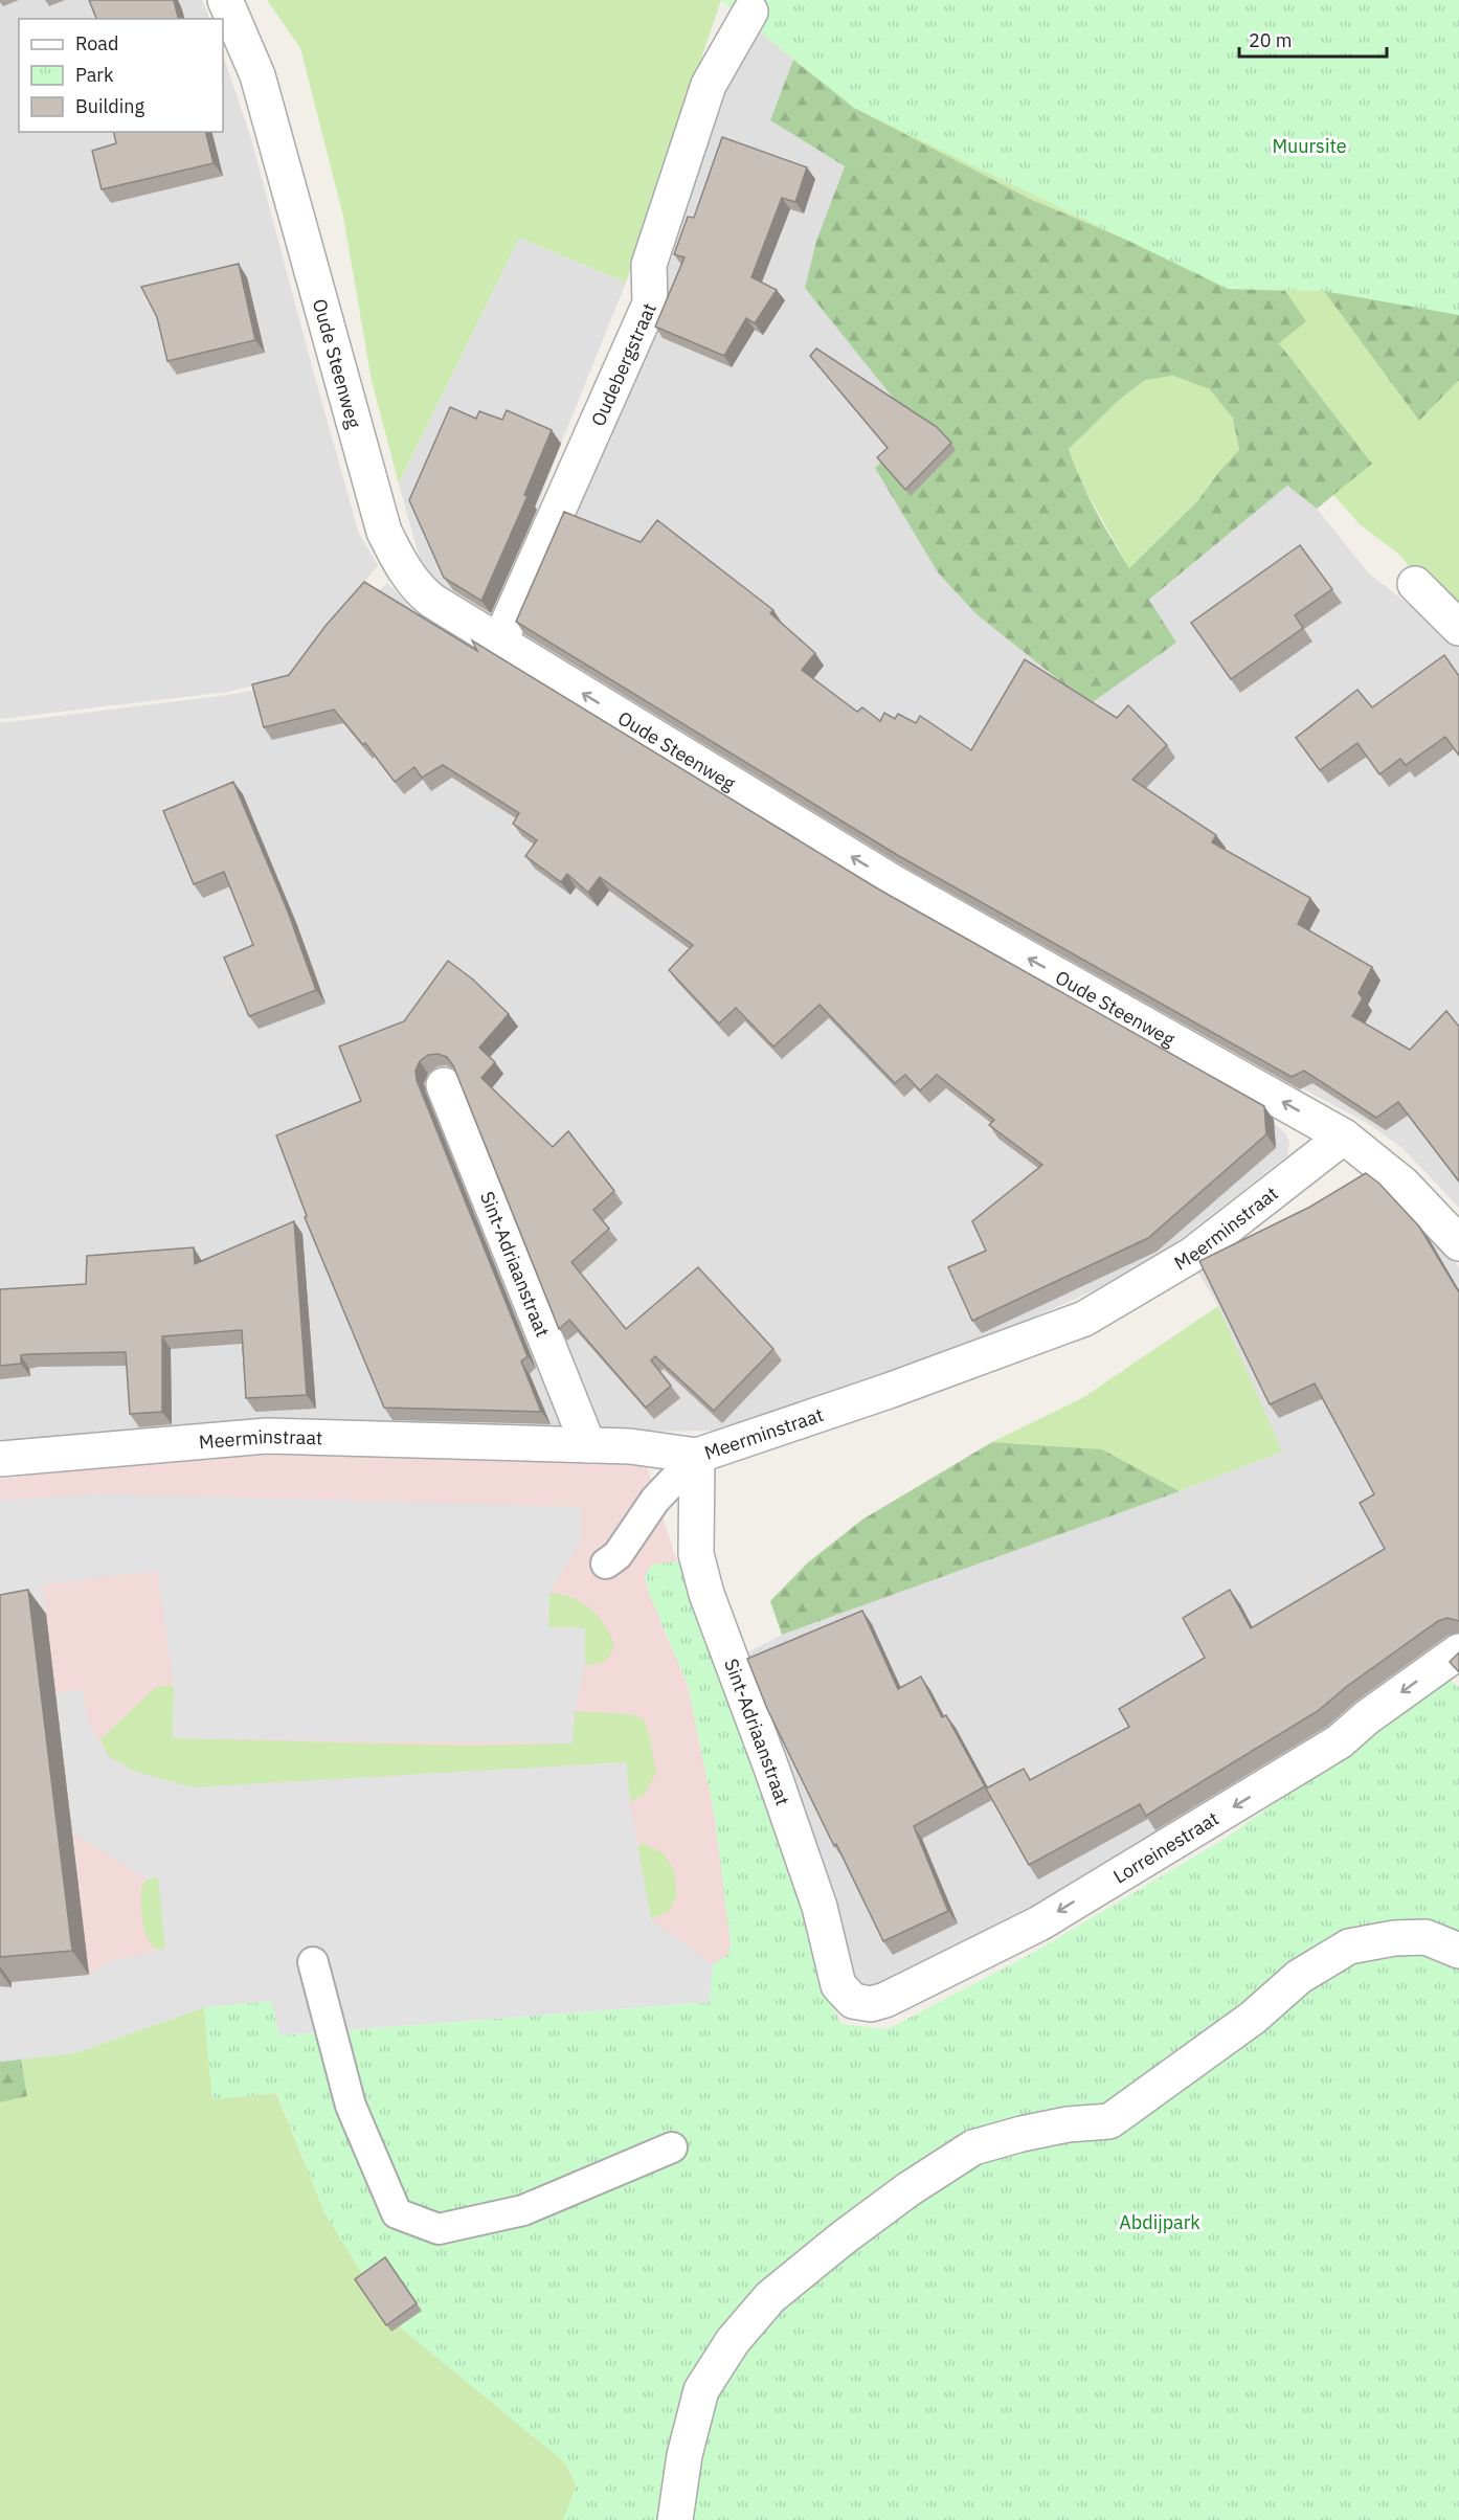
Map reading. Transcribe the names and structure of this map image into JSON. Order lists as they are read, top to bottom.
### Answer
{
  "streets": {
    "street": [
      "Oude Steenweg",
      "Oudebergstraat",
      "Meerminstraat",
      "Sint-Adriaanstraat",
      "Lorreinestraat"
    ]
  },
  "crossings": [
    ["Oude Steenweg", "Oudebergstraat"],
    ["Oude Steenweg", "Meerminstraat"],
    ["Meerminstraat", "Sint-Adriaanstraat"],
    ["Sint-Adriaanstraat", "Lorreinestraat"]
  ],
  "one_way": ["Oude Steenweg"],
  "parks": ["Muursite", "Abdijpark"],
  "legend": ["Road", "Park", "Building"],
  "scale_bar": "20 m"
}
